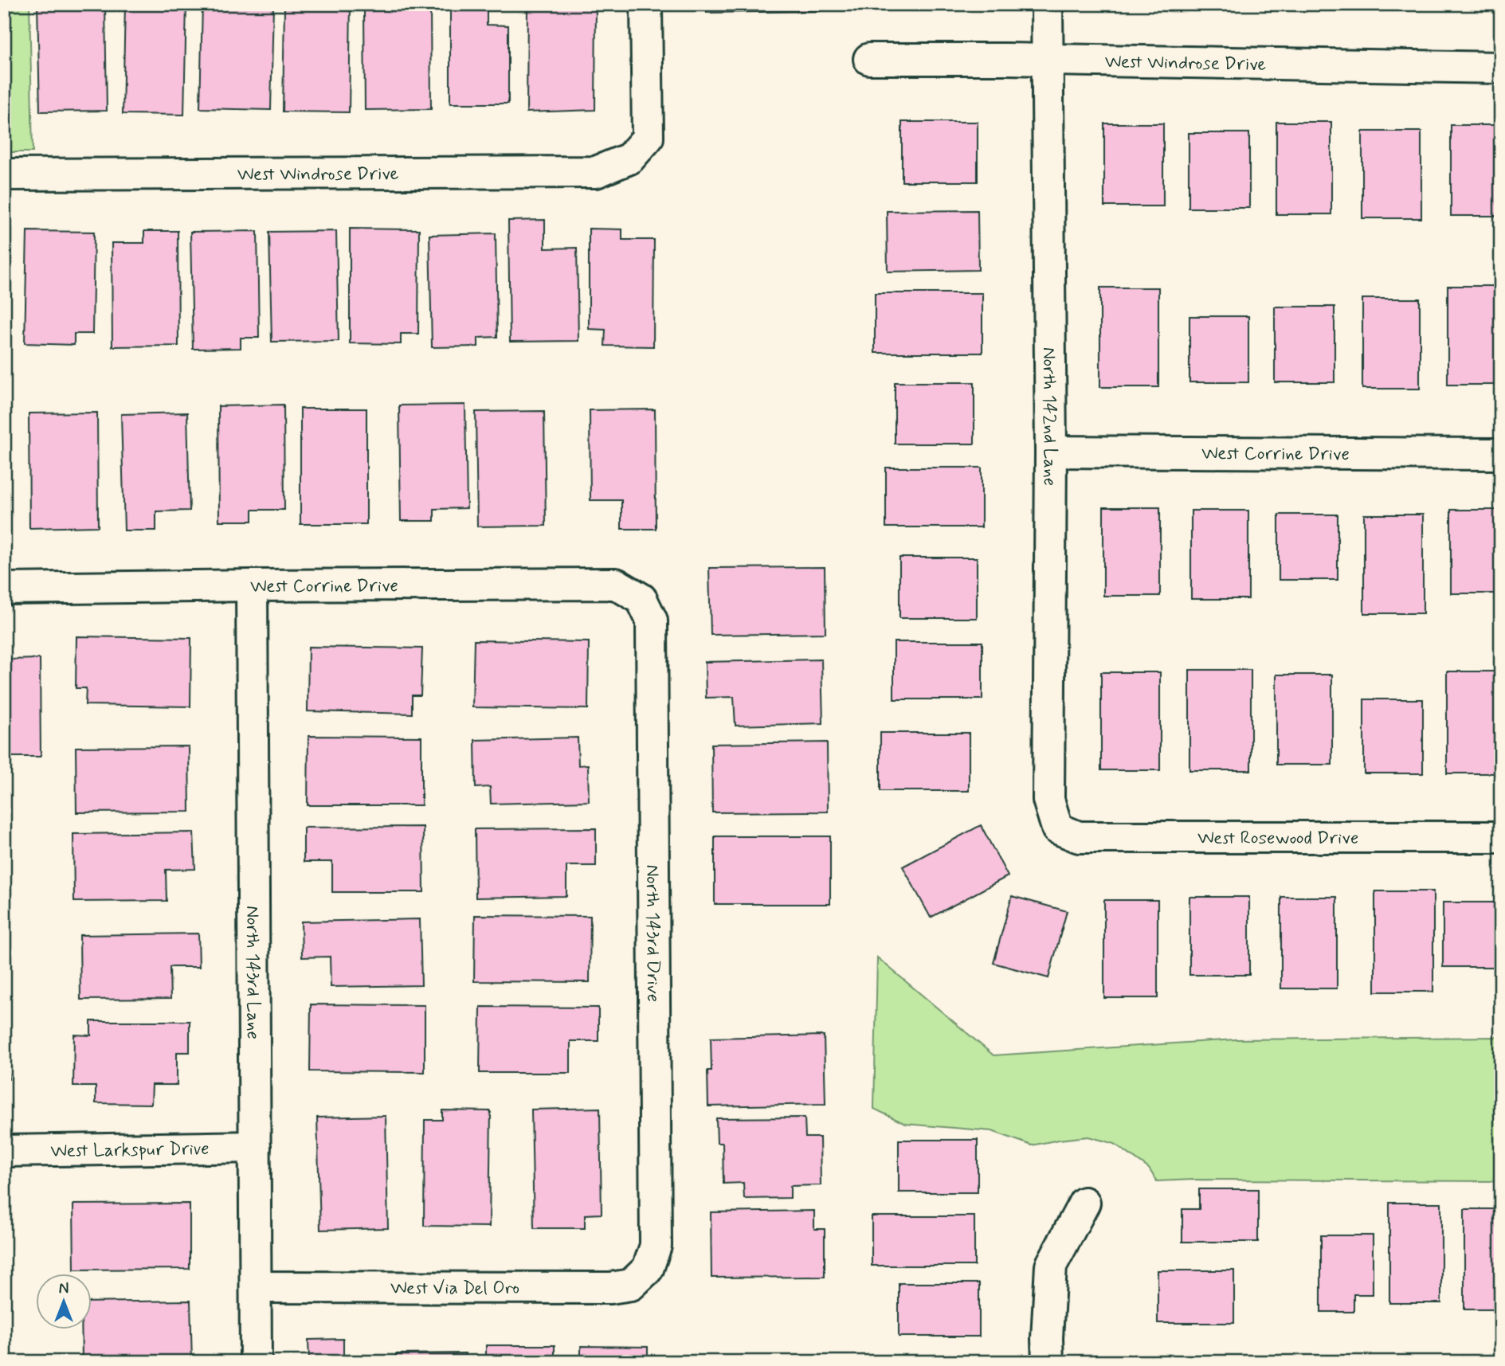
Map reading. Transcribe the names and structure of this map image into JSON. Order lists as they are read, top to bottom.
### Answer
{
  "streets": {
    "street": [
      "West Windrose Drive",
      "North 142nd Lane",
      "West Corrine Drive",
      "West Rosewood Drive",
      "North 143rd Drive",
      "North 143rd Lane",
      "West Larkspur Drive",
      "West Via Del Oro"
    ]
  },
  "crossings": [
    ["West Windrose Drive", "North 142nd Lane"],
    ["North 142nd Lane", "West Corrine Drive"],
    ["North 142nd Lane", "West Rosewood Drive"],
    ["West Corrine Drive", "North 143rd Drive"],
    ["West Corrine Drive", "North 143rd Lane"],
    ["North 143rd Drive", "West Via Del Oro"],
    ["North 143rd Lane", "West Larkspur Drive"],
    ["North 143rd Lane", "West Via Del Oro"]
  ],
  "north": "top"
}
